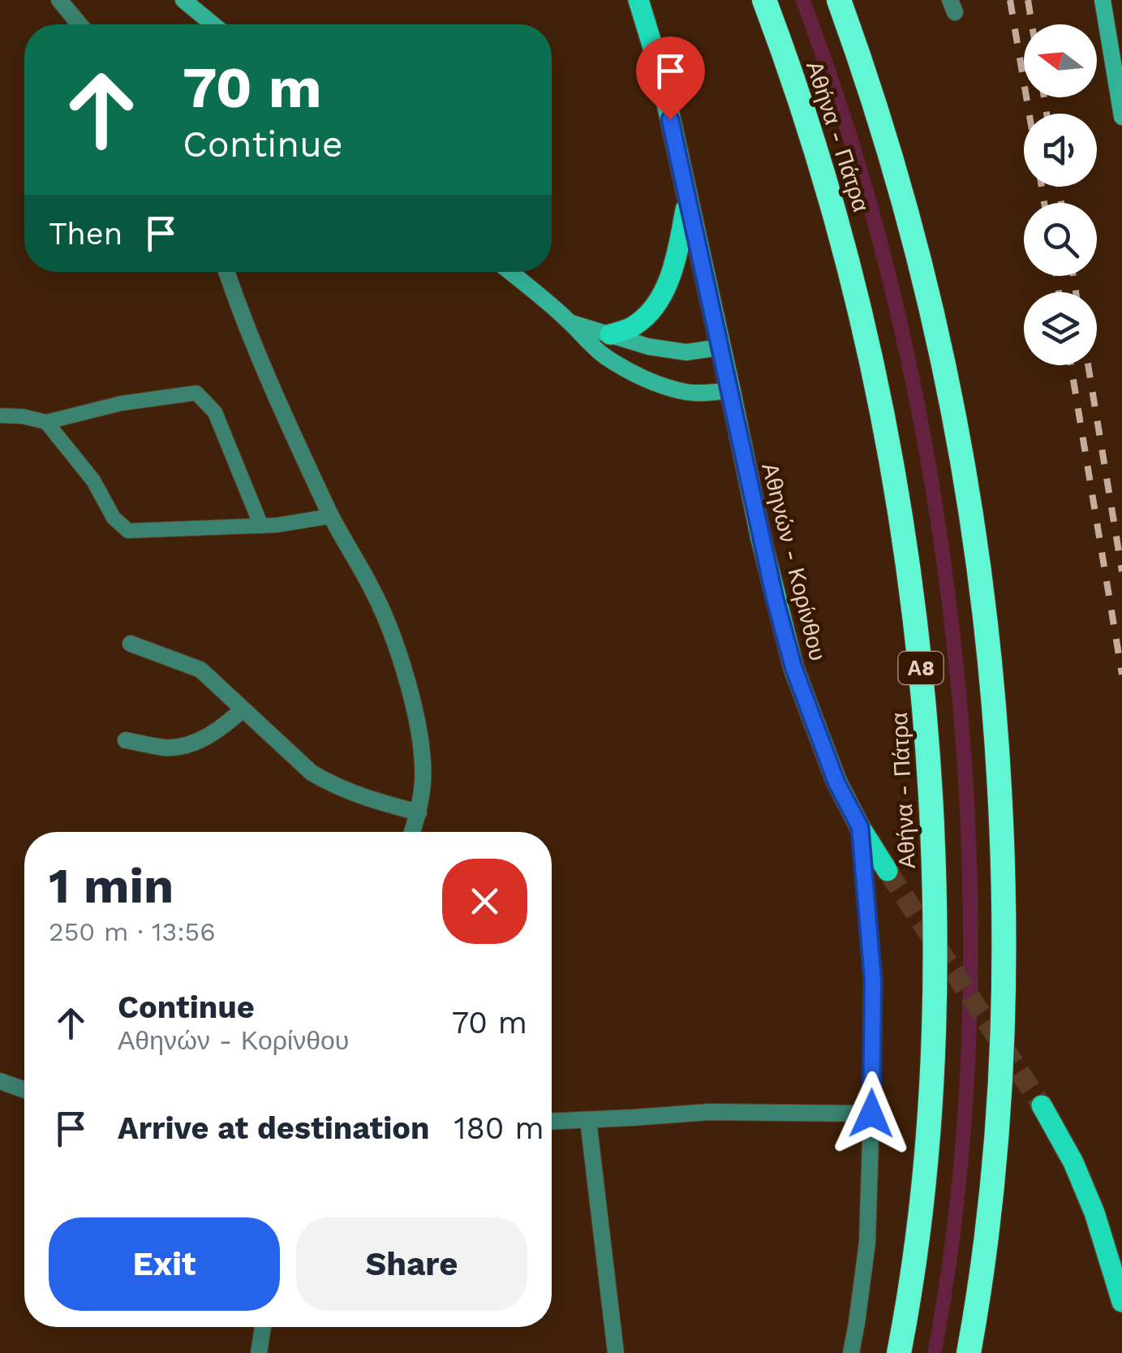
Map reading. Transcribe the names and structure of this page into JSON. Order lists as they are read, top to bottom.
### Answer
{
  "streets": {
    "highway": ["Αθήνα - Πάτρα", "Α8"],
    "main road": ["Αθηνών - Κορίνθου"]
  },
  "north": "left",
  "page": {
    "turn": ["70 m", "Continue"],
    "then": "Then",
    "heading": ["1 min", "250 m · 13:56"],
    "list": [
      {
        "name": "Continue",
        "note": "Αθηνών - Κορίνθου",
        "value": "70 m"
      },
      {
        "name": "Arrive at destination",
        "value": "180 m"
      }
    ],
    "buttons": ["Exit", "Share"]
  }
}
